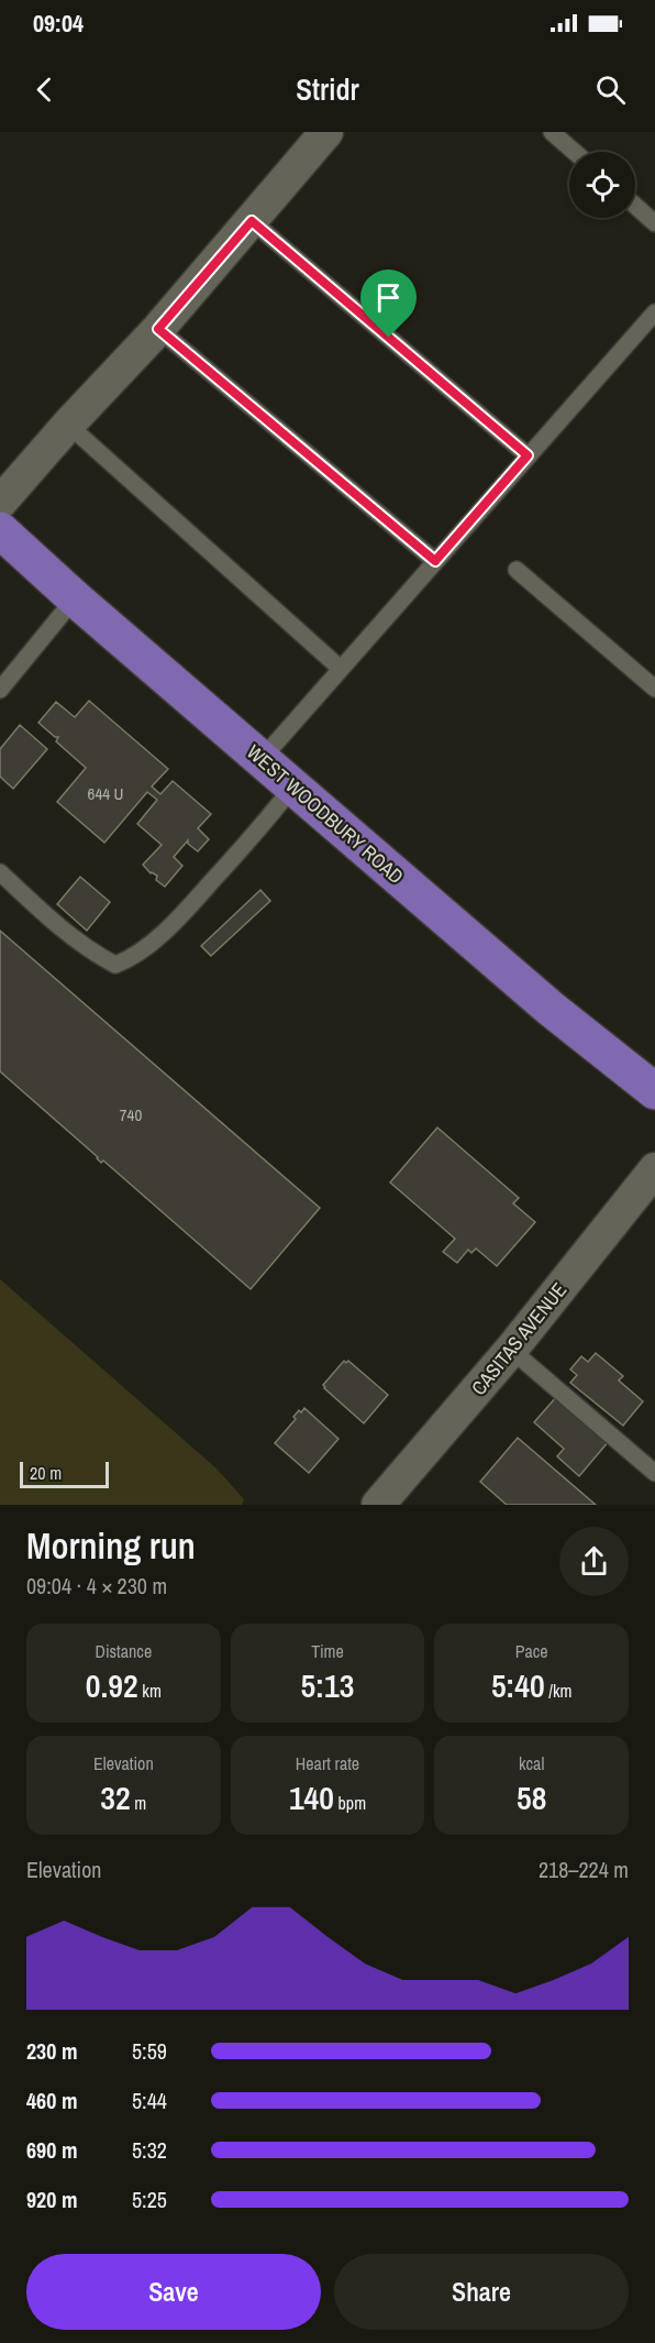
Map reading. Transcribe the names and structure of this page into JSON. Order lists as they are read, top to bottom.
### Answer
{
  "streets": {
    "main road": ["WEST WOODBURY ROAD"],
    "street": ["CASITAS AVENUE"]
  },
  "house_numbers": ["644 U", "740"],
  "scale_bar": "20 m",
  "page": {
    "status": "09:04",
    "header": "Stridr",
    "scale": "20 m",
    "heading": ["Morning run", "09:04 · 4 × 230 m"],
    "stats": [
      ["Distance", "0.92 km"],
      ["Time", "5:13"],
      ["Pace", "5:40 /km"],
      ["Elevation", "32 m"],
      ["Heart rate", "140 bpm"],
      ["kcal", "58"]
    ],
    "chart": ["Elevation", "218–224 m"],
    "list": [
      {
        "name": "230 m",
        "note": "5:59"
      },
      {
        "name": "460 m",
        "note": "5:44"
      },
      {
        "name": "690 m",
        "note": "5:32"
      },
      {
        "name": "920 m",
        "note": "5:25"
      }
    ],
    "buttons": ["Save", "Share"]
  }
}
